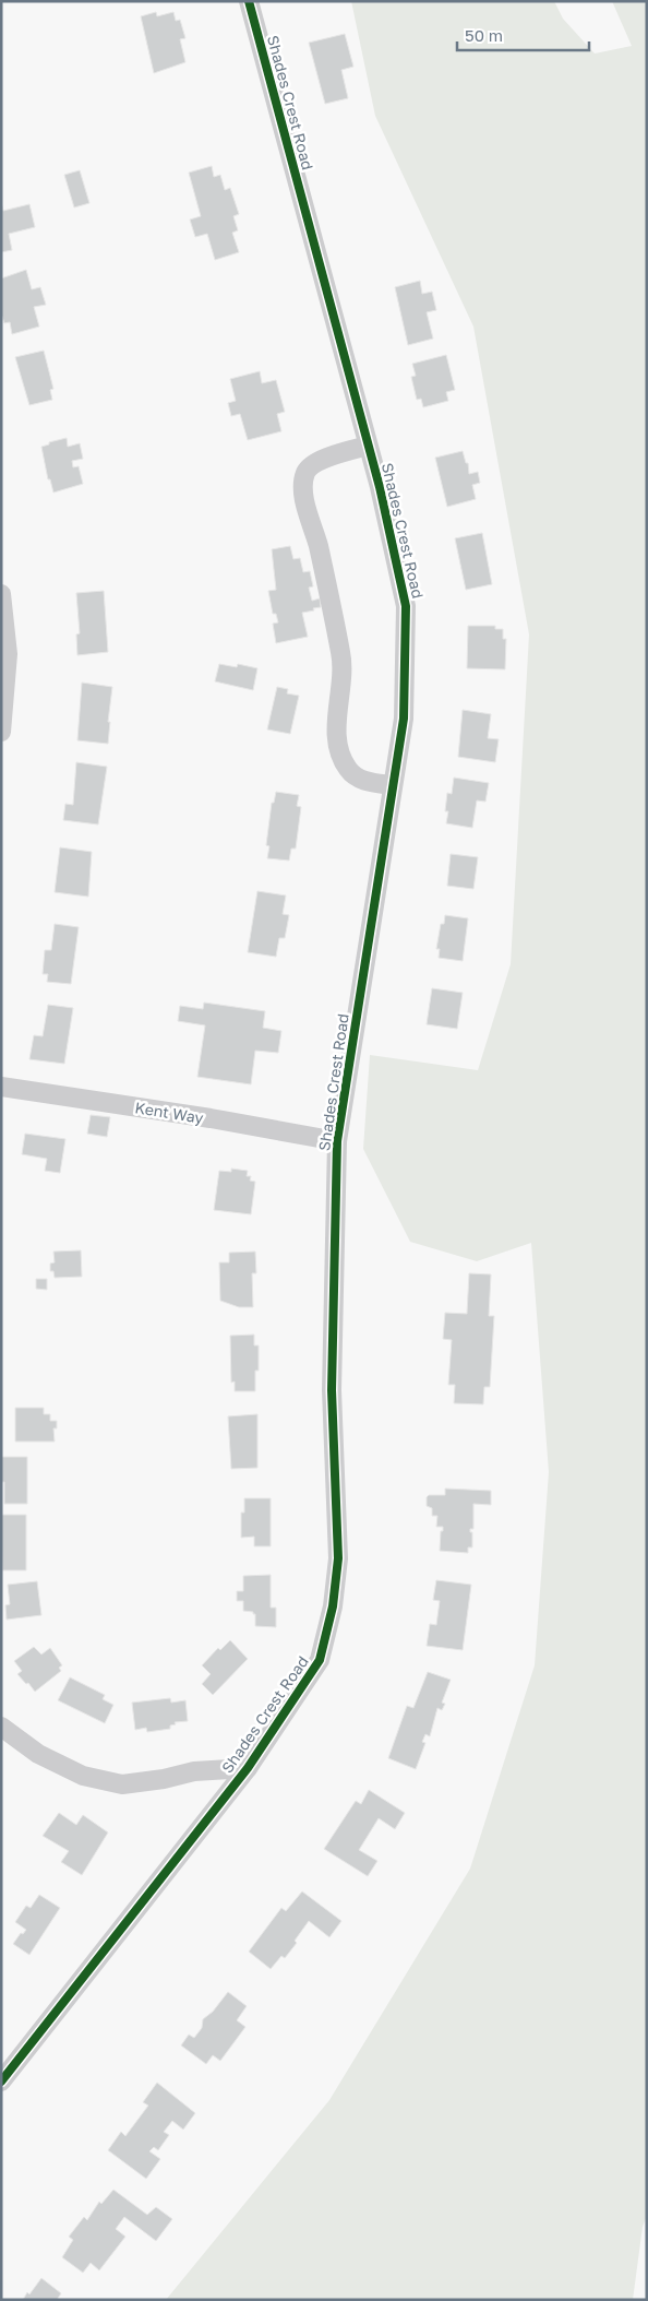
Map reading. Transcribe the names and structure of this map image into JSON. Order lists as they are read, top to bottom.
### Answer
{
  "streets": {
    "street": ["Shades Crest Road", "Kent Way"]
  },
  "crossings": [
    ["Shades Crest Road", "Kent Way"]
  ],
  "scale_bar": "50 m"
}
